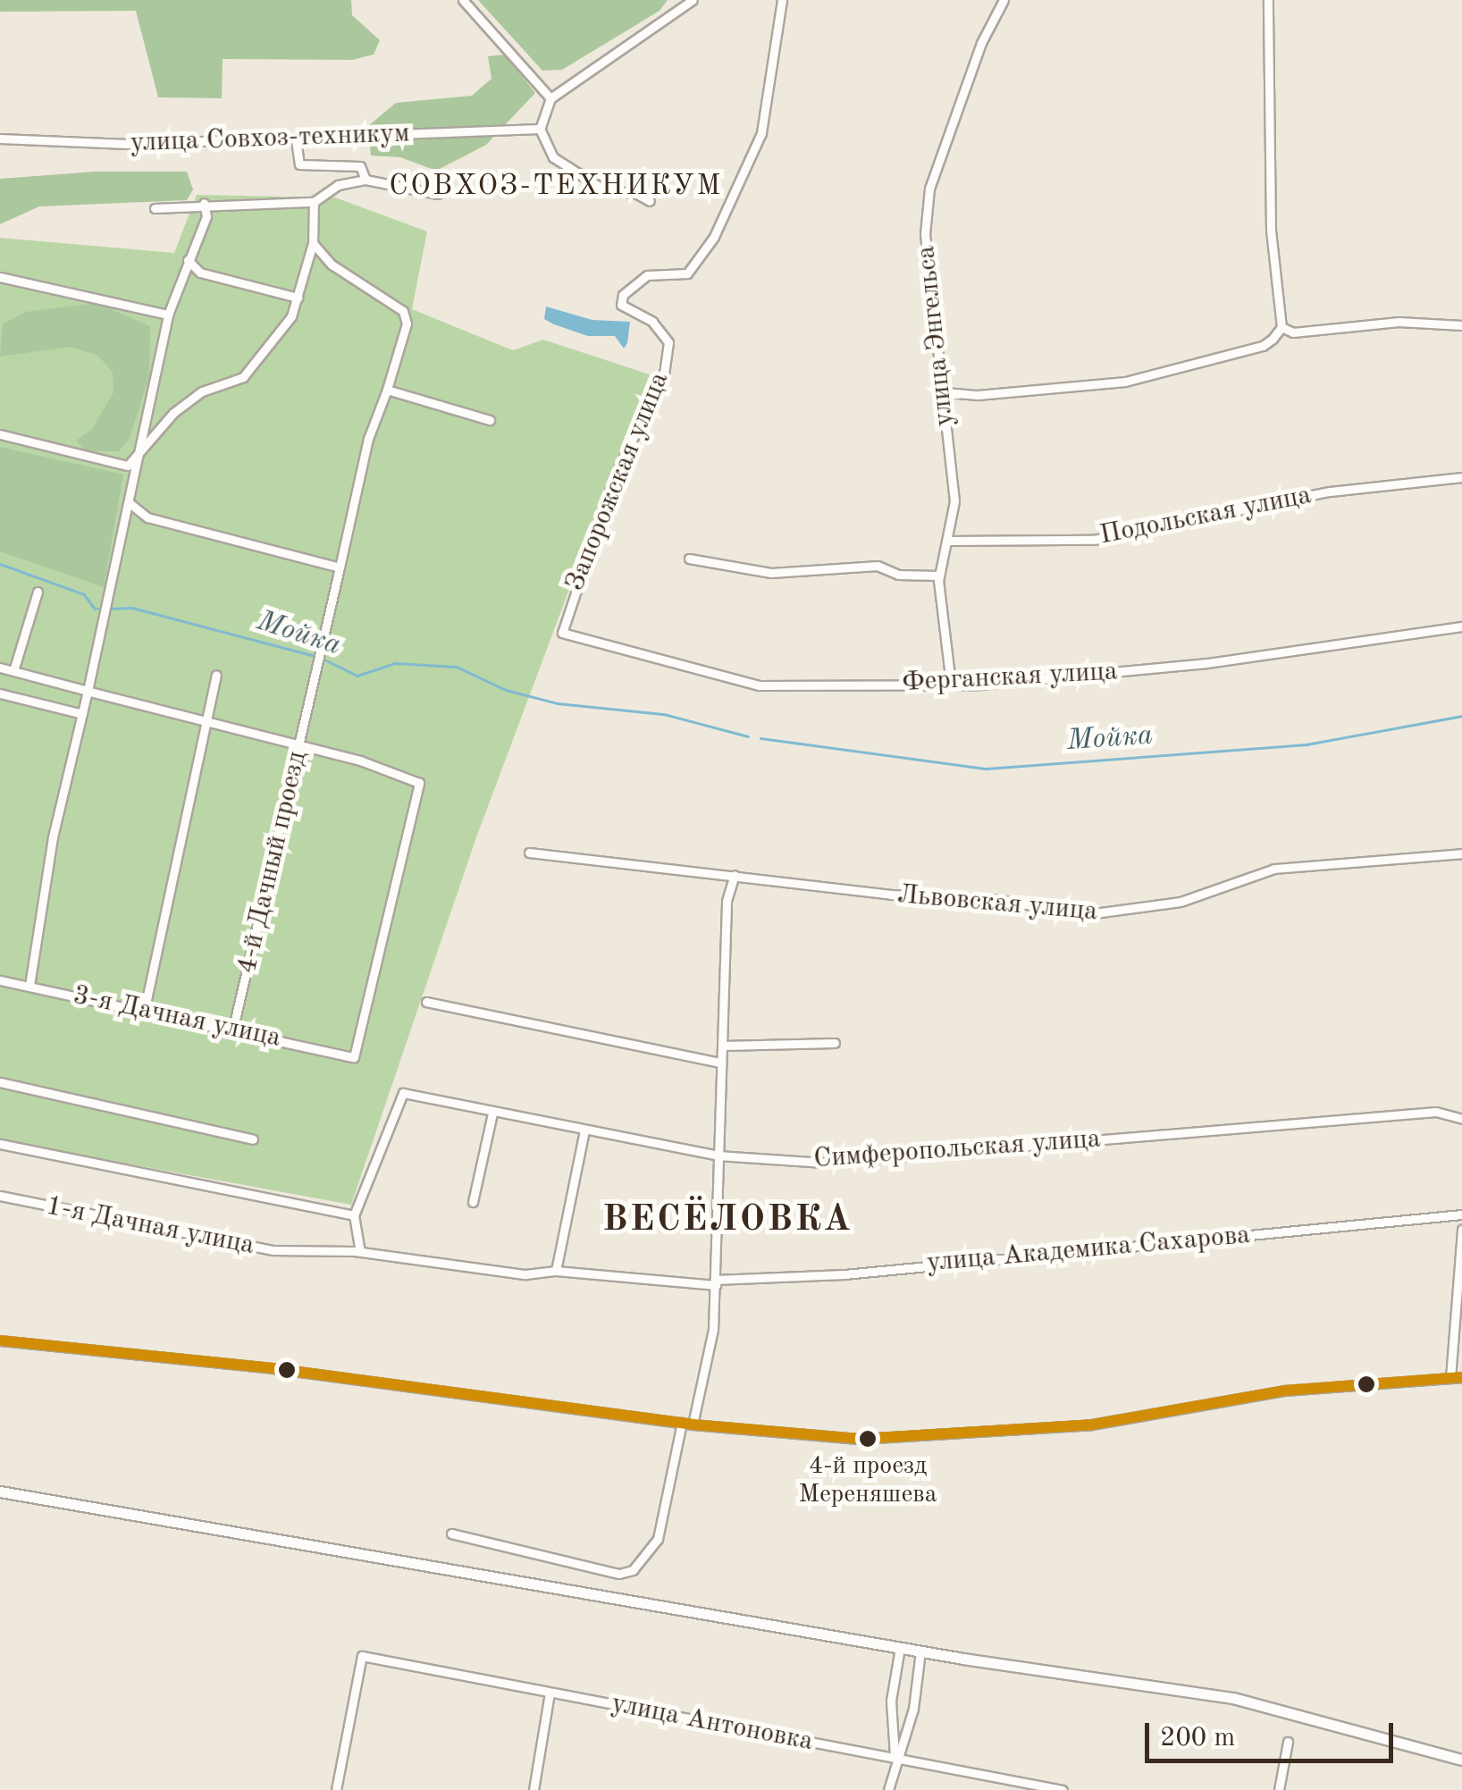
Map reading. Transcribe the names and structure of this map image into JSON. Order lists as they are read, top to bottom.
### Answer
{
  "streets": {
    "street": [
      "улица Совхоз-техникум",
      "улица Энгельса",
      "Запорожская улица",
      "Подольская улица",
      "Ферганская улица",
      "4-й Дачный проезд",
      "Львовская улица",
      "3-я Дачная улица",
      "Симферопольская улица",
      "1-я Дачная улица",
      "улица Академика Сахарова",
      "улица Антоновка"
    ]
  },
  "crossings": [
    ["улица Энгельса", "Подольская улица"],
    ["улица Энгельса", "Ферганская улица"],
    ["Запорожская улица", "Ферганская улица"],
    ["4-й Дачный проезд", "3-я Дачная улица"],
    ["1-я Дачная улица", "улица Академика Сахарова"]
  ],
  "districts": ["СОВХОЗ-ТЕХНИКУМ", "ВЕСЁЛОВКА"],
  "water": ["Мойка"],
  "places": ["4-й проезд Мереняшева"],
  "scale_bar": "200 m"
}
